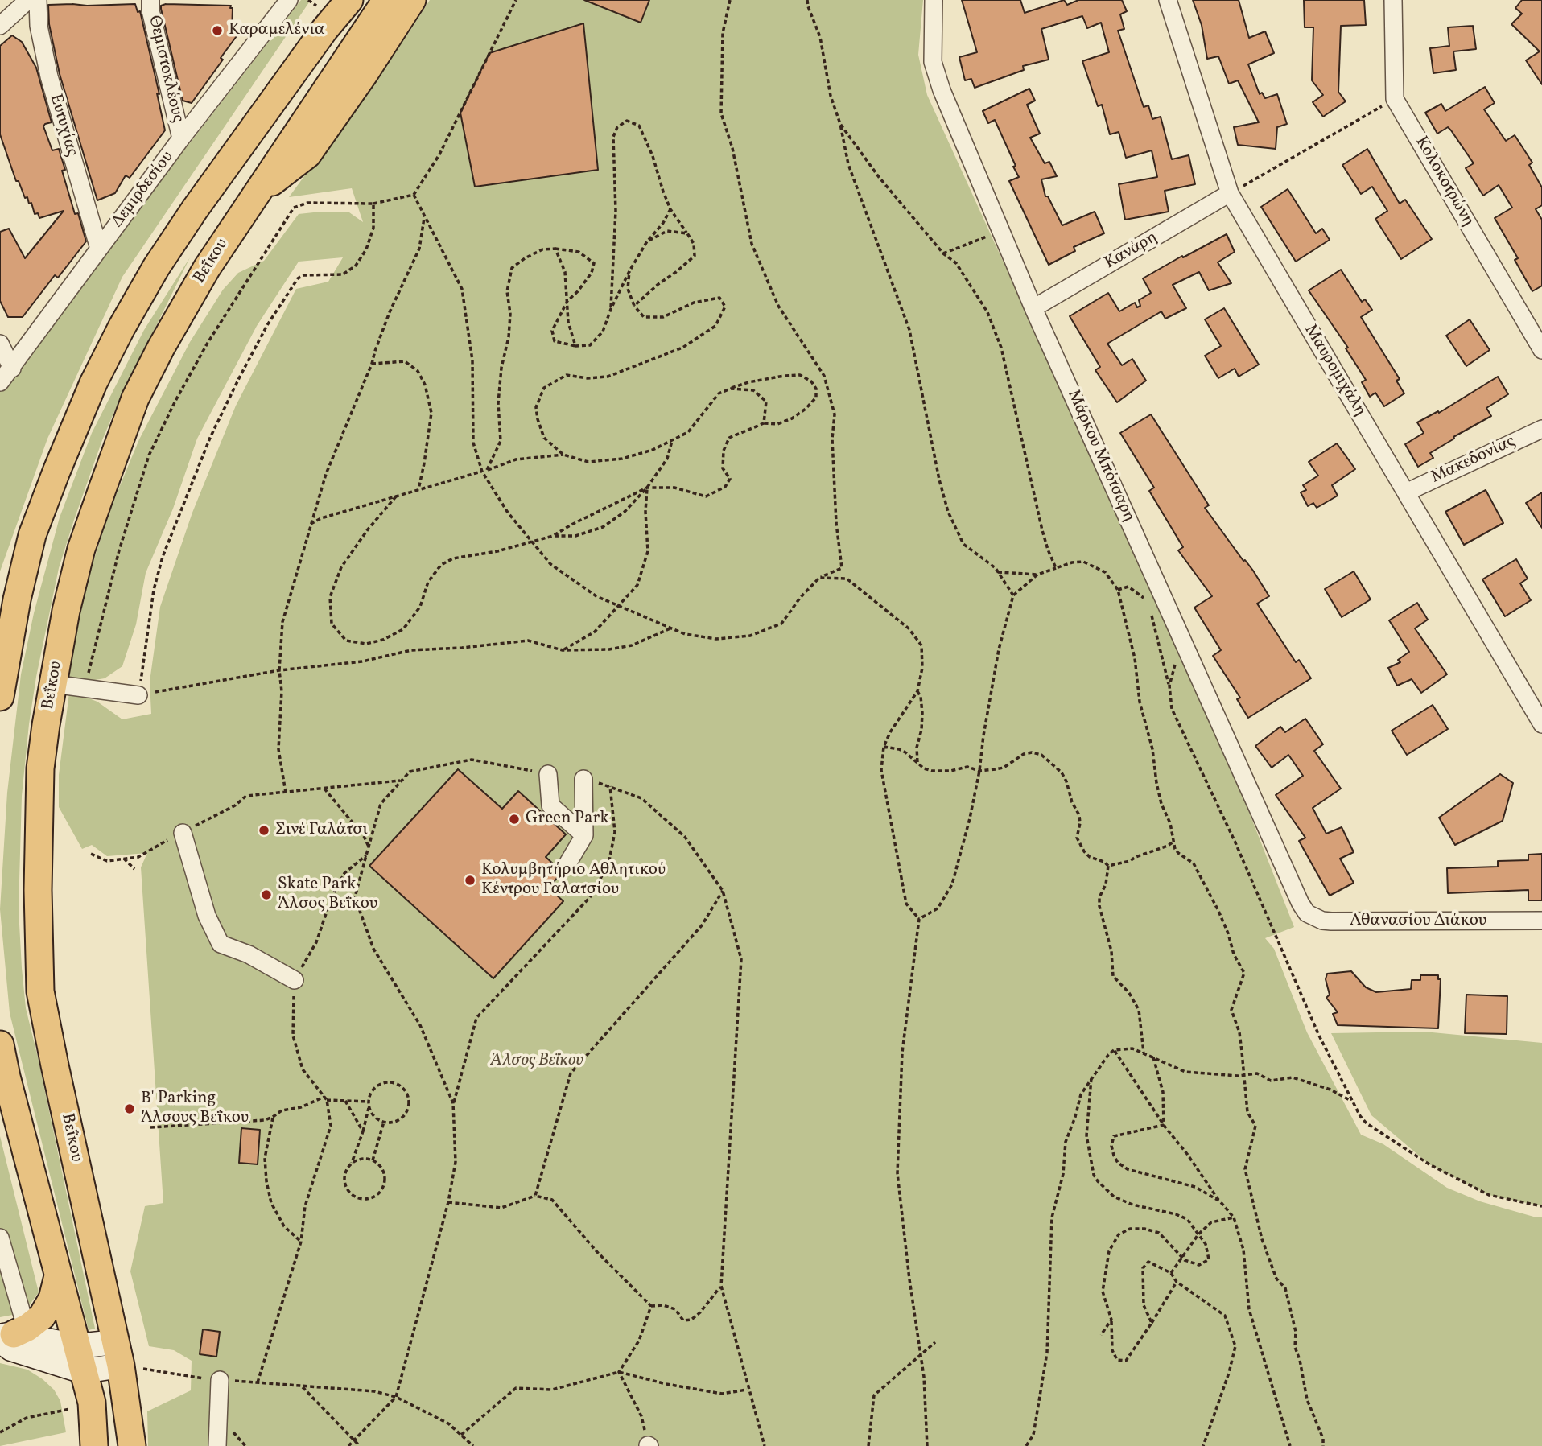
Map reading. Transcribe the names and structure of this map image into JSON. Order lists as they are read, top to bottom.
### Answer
{
  "streets": {
    "main road": ["Βεΐκου"],
    "street": [
      "Θεμιστοκλέους",
      "Ευτυχίας",
      "Κολοκοτρώνη",
      "Δεμιρδεσίου",
      "Κανάρη",
      "Μαυρομιχάλη",
      "Μάρκου Μπότσαρη",
      "Μακεδονίας",
      "Αθανασίου Διάκου"
    ]
  },
  "crossings": [
    ["Θεμιστοκλέους", "Δεμιρδεσίου"],
    ["Ευτυχίας", "Δεμιρδεσίου"],
    ["Κανάρη", "Μαυρομιχάλη"],
    ["Κανάρη", "Μάρκου Μπότσαρη"],
    ["Μαυρομιχάλη", "Μακεδονίας"],
    ["Μάρκου Μπότσαρη", "Αθανασίου Διάκου"]
  ],
  "parks": ["Άλσος Βεΐκου"],
  "places": [
    "Καραμελένια",
    "Green Park",
    "Σινέ Γαλάτσι",
    "Κολυμβητήριο Αθλητικού Κέντρου Γαλατσίου",
    "Skate Park Άλσος Βεΐκου",
    "Β' Parking Άλσους Βεΐκου"
  ]
}
